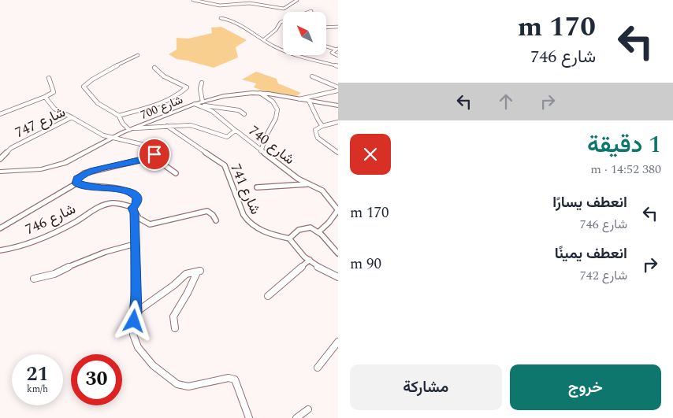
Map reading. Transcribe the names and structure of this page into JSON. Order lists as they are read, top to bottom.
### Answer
{
  "streets": {
    "main road": ["شارع 700"],
    "street": [
      "شارع 747",
      "شارع 740",
      "شارع 741",
      "شارع 746"
    ]
  },
  "crossings": [
    ["شارع 700", "شارع 747"],
    ["شارع 700", "شارع 740"],
    ["شارع 740", "شارع 741"]
  ],
  "north": "top left",
  "page": {
    "turn": ["170 m", "شارع 746"],
    "heading": ["1 دقيقة", "380 m · 14:52"],
    "list": [
      {
        "name": "انعطف يسارًا",
        "note": "شارع 746",
        "value": "170 m"
      },
      {
        "name": "انعطف يمينًا",
        "note": "شارع 742",
        "value": "90 m"
      }
    ],
    "speed": "21 km/h",
    "limit": "30",
    "buttons": ["خروج", "مشاركة"]
  }
}
